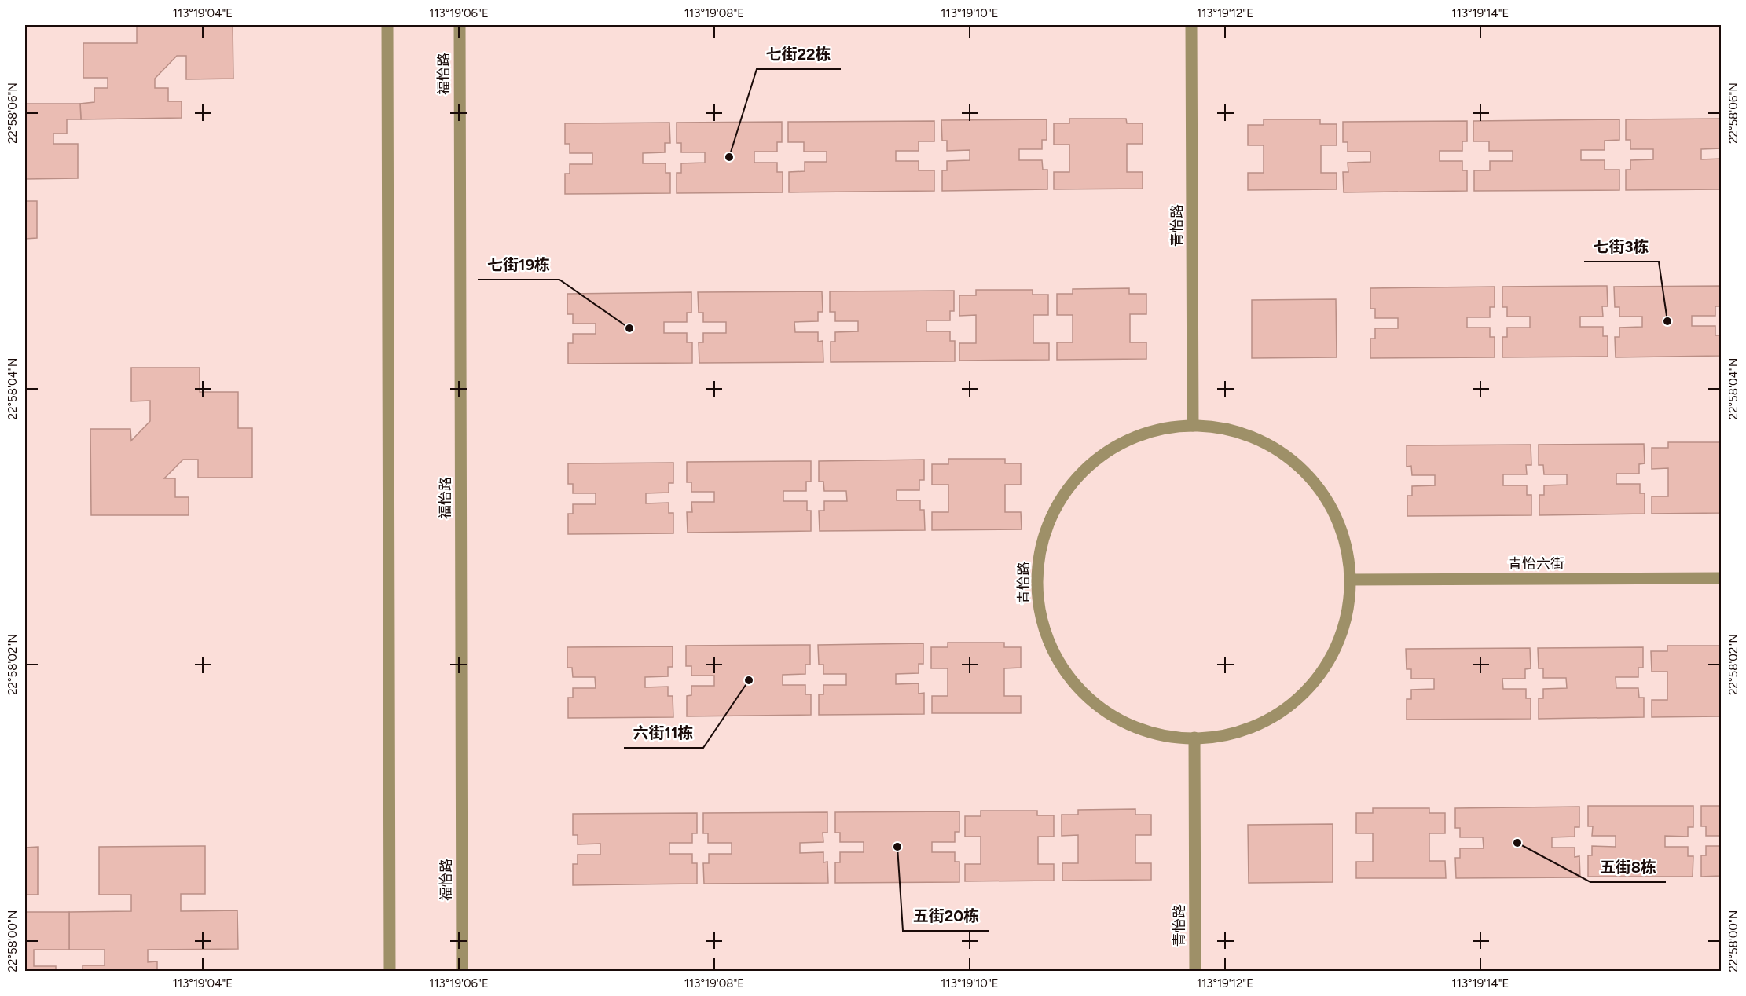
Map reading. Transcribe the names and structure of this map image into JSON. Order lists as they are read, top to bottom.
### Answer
{
  "streets": {
    "street": ["福怡路", "青怡路", "青怡六街"]
  },
  "crossings": [
    ["青怡路", "青怡六街"]
  ],
  "places": [
    "七街22栋",
    "七街3栋",
    "七街19栋",
    "六街11栋",
    "五街8栋",
    "五街20栋"
  ],
  "coordinates": [
    "113°19'04\"E",
    "113°19'06\"E",
    "113°19'08\"E",
    "113°19'10\"E",
    "113°19'12\"E",
    "113°19'14\"E",
    "22°58'06\"N",
    "22°58'04\"N",
    "22°58'02\"N",
    "22°58'00\"N"
  ]
}
